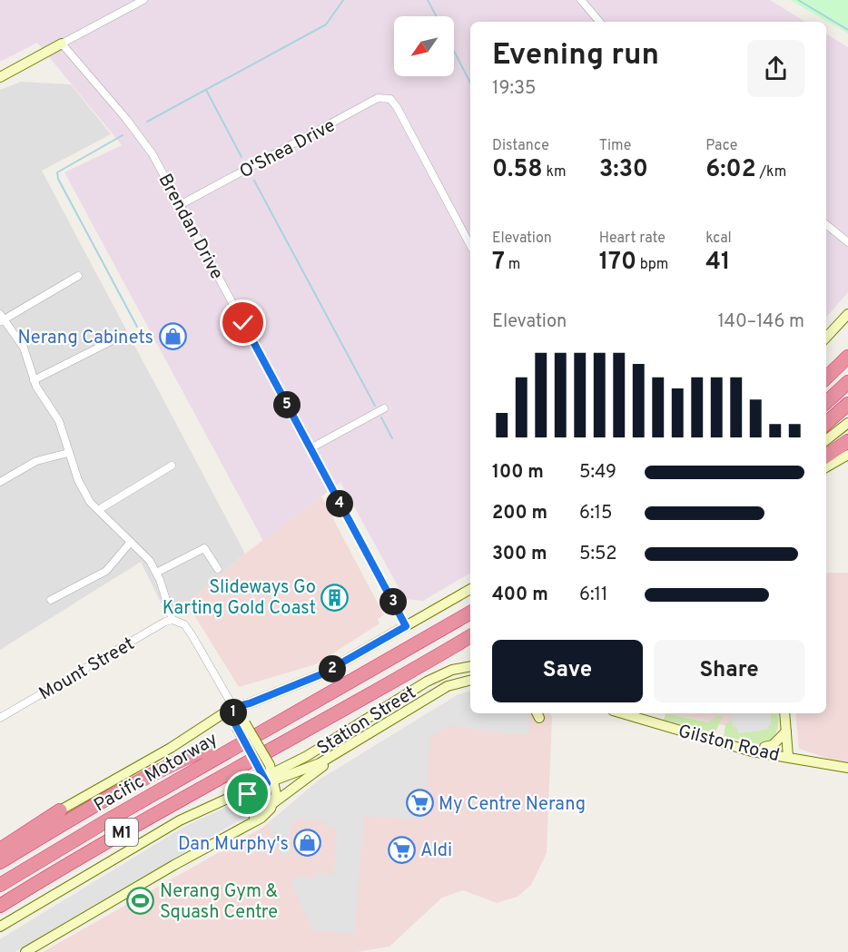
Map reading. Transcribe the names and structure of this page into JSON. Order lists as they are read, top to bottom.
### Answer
{
  "streets": {
    "highway": ["Pacific Motorway", "M1"],
    "main road": ["Station Street", "Gilston Road"],
    "street": ["O'Shea Drive", "Brendan Drive", "Mount Street"]
  },
  "crossings": [
    ["O'Shea Drive", "Brendan Drive"]
  ],
  "places": {
    "shop": ["Nerang Cabinets", "Dan Murphy's"],
    "building": ["Slideways Go Karting Gold Coast"],
    "supermarket": ["My Centre Nerang", "Aldi"],
    "sports": ["Nerang Gym & Squash Centre"]
  },
  "north": "bottom left",
  "page": {
    "heading": ["Evening run", "19:35"],
    "stats": [
      ["Distance", "0.58 km"],
      ["Time", "3:30"],
      ["Pace", "6:02 /km"],
      ["Elevation", "7 m"],
      ["Heart rate", "170 bpm"],
      ["kcal", "41"]
    ],
    "chart": ["Elevation", "140–146 m"],
    "pins": [
      "5",
      "4",
      "3",
      "2",
      "1"
    ],
    "list": [
      {
        "name": "100 m",
        "note": "5:49"
      },
      {
        "name": "200 m",
        "note": "6:15"
      },
      {
        "name": "300 m",
        "note": "5:52"
      },
      {
        "name": "400 m",
        "note": "6:11"
      }
    ],
    "buttons": ["Save", "Share"]
  }
}
